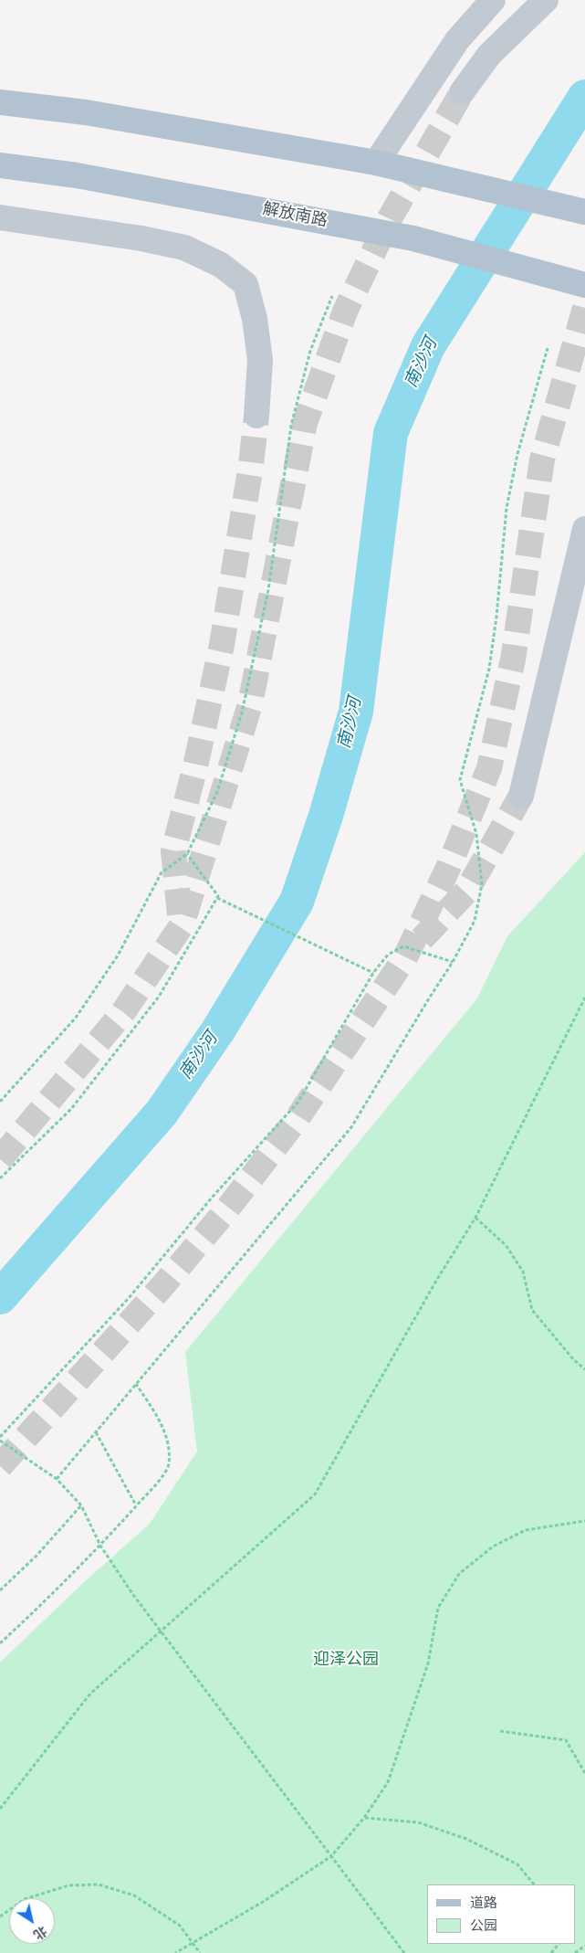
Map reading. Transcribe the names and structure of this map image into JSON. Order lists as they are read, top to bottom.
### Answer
{
  "streets": {
    "main road": ["解放南路"]
  },
  "water": ["南沙河"],
  "parks": ["迎泽公园"],
  "legend": ["道路", "公园"],
  "north": "bottom right"
}
